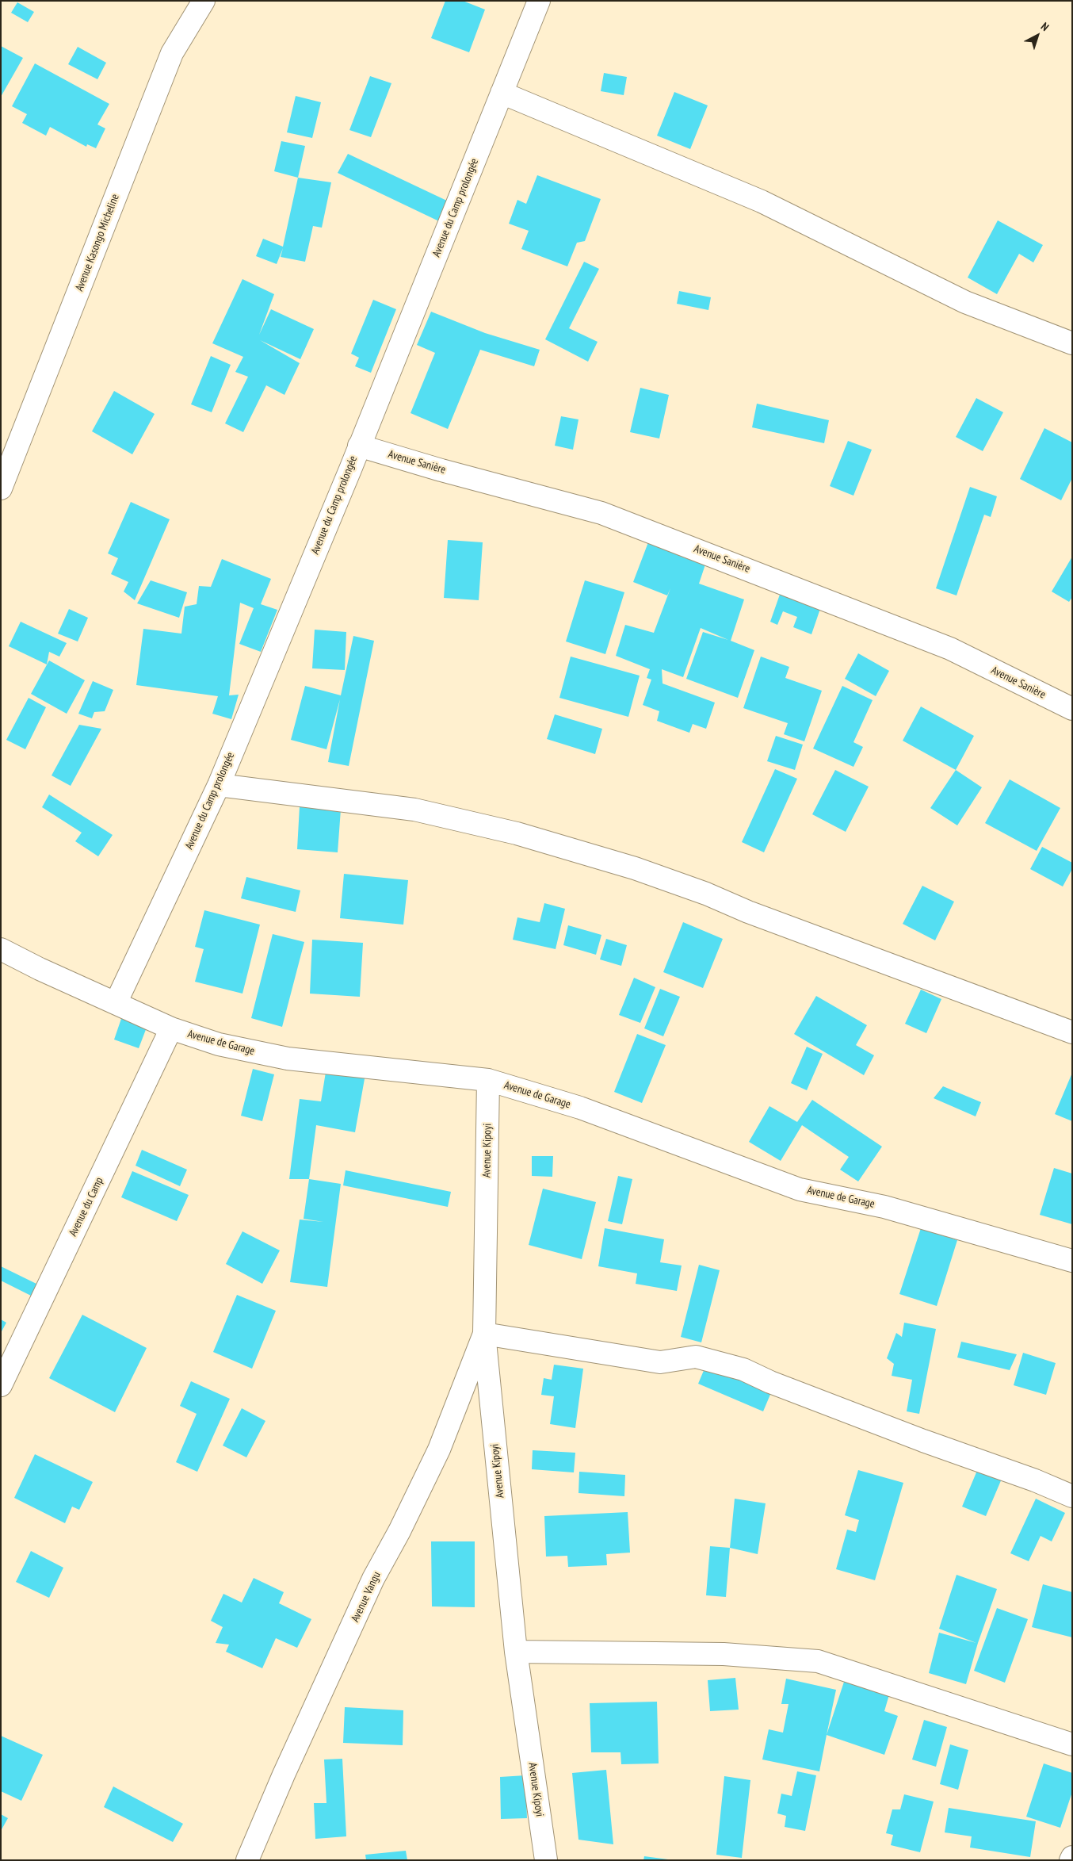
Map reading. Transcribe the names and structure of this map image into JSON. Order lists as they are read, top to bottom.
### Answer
{
  "streets": {
    "street": [
      "Avenue du Camp prolongée",
      "Avenue Kasongo Micheline",
      "Avenue Sanière",
      "Avenue de Garage",
      "Avenue Kipoyi",
      "Avenue du Camp",
      "Avenue Vangu"
    ]
  },
  "crossings": [
    ["Avenue du Camp prolongée", "Avenue Sanière"],
    ["Avenue du Camp prolongée", "Avenue de Garage"],
    ["Avenue de Garage", "Avenue Kipoyi"],
    ["Avenue de Garage", "Avenue du Camp"],
    ["Avenue Kipoyi", "Avenue Vangu"]
  ],
  "north": "top right"
}
